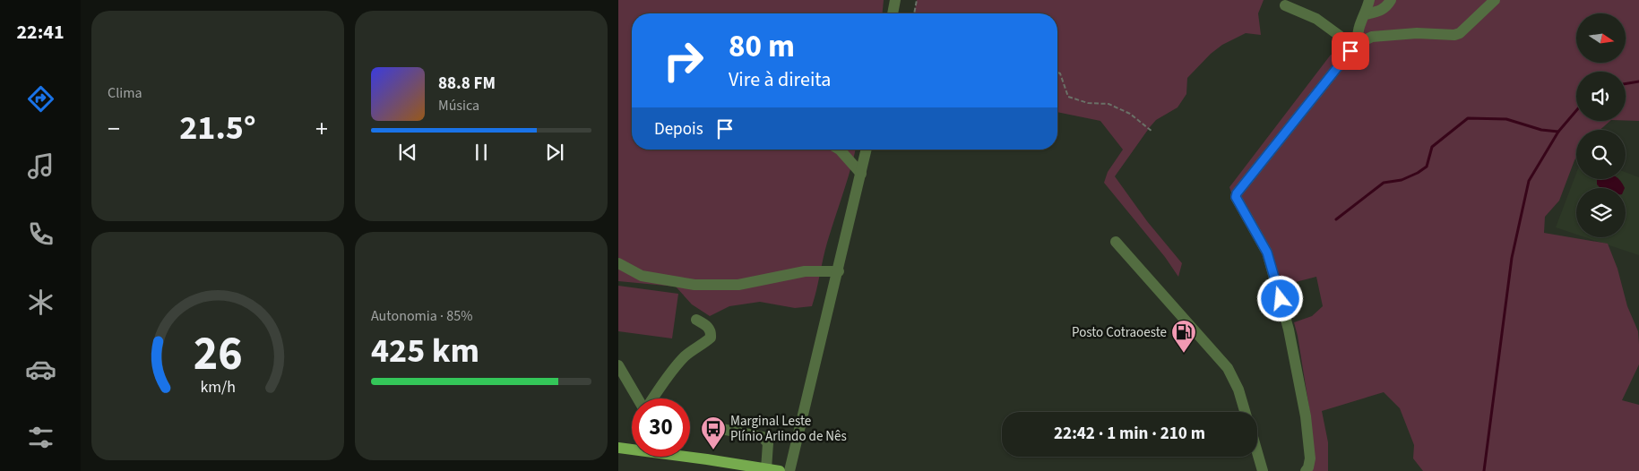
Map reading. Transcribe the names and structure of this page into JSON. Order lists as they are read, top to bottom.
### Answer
{
  "places": {
    "fuel station": ["Posto Cotraoeste"],
    "bus stop": ["Marginal Leste Plínio Arlindo de Nês"]
  },
  "north": "right",
  "page": {
    "tabs": "22:41",
    "tile": [
      "Clima",
      ["Autonomia · 85%", "425 km"]
    ],
    "turn": ["80 m", "Vire à direita"],
    "song": ["88.8 FM", "Música"],
    "then": "Depois",
    "heat": ["−", "21.5°", "+"],
    "limit": "30",
    "trip": "22:42 · 1 min · 210 m",
    "gauge": ["26", "km/h"]
  }
}
